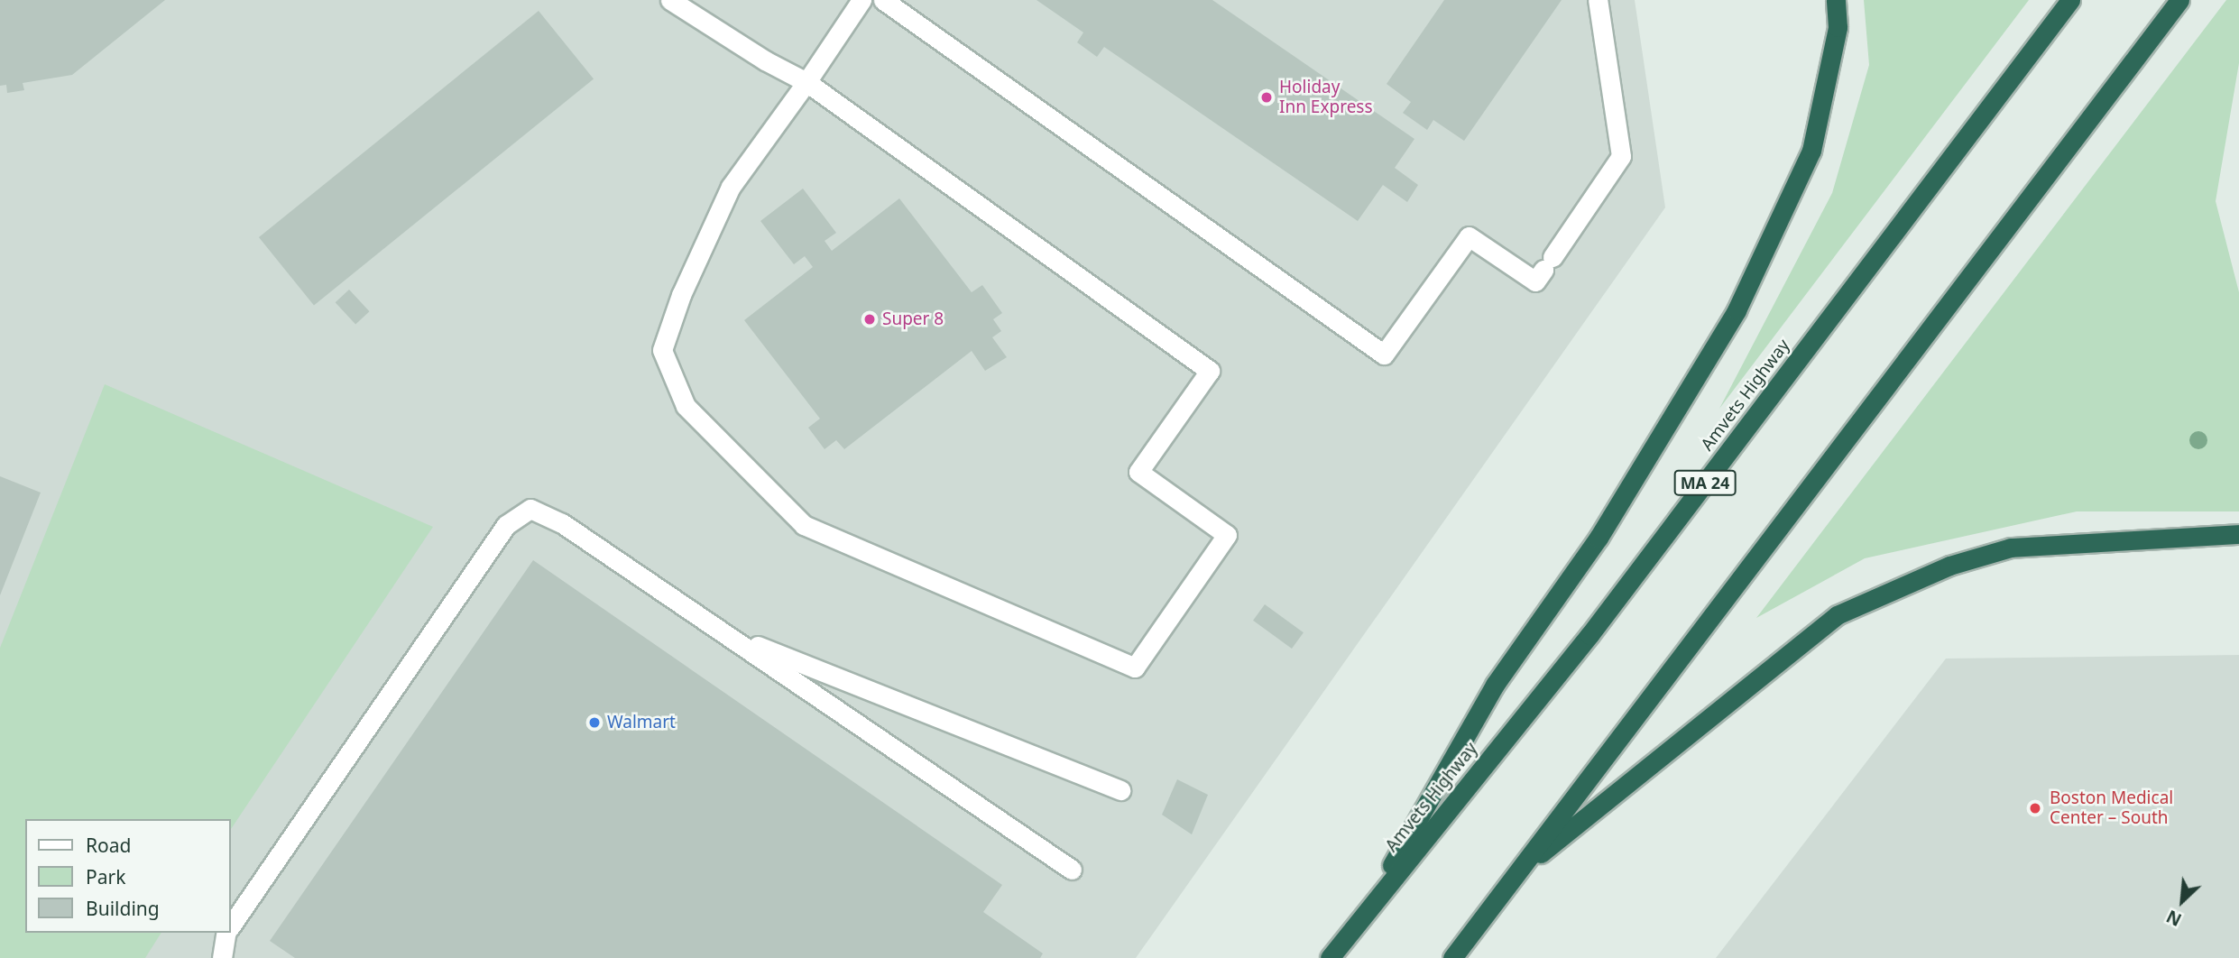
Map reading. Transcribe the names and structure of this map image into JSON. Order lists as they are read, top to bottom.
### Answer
{
  "streets": {
    "highway": ["Amvets Highway", "MA 24"]
  },
  "places": [
    "Holiday Inn Express",
    "Super 8",
    "Walmart",
    "Boston Medical Center – South"
  ],
  "legend": ["Road", "Park", "Building"],
  "north": "bottom left"
}
